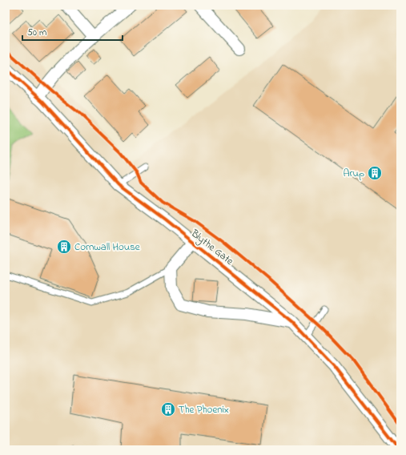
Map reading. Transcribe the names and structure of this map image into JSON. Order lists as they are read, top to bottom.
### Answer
{
  "streets": {
    "street": ["Blythe Gate"]
  },
  "places": {
    "building": ["Arup", "Cornwall House", "The Phoenix"]
  },
  "scale_bar": "50 m"
}
